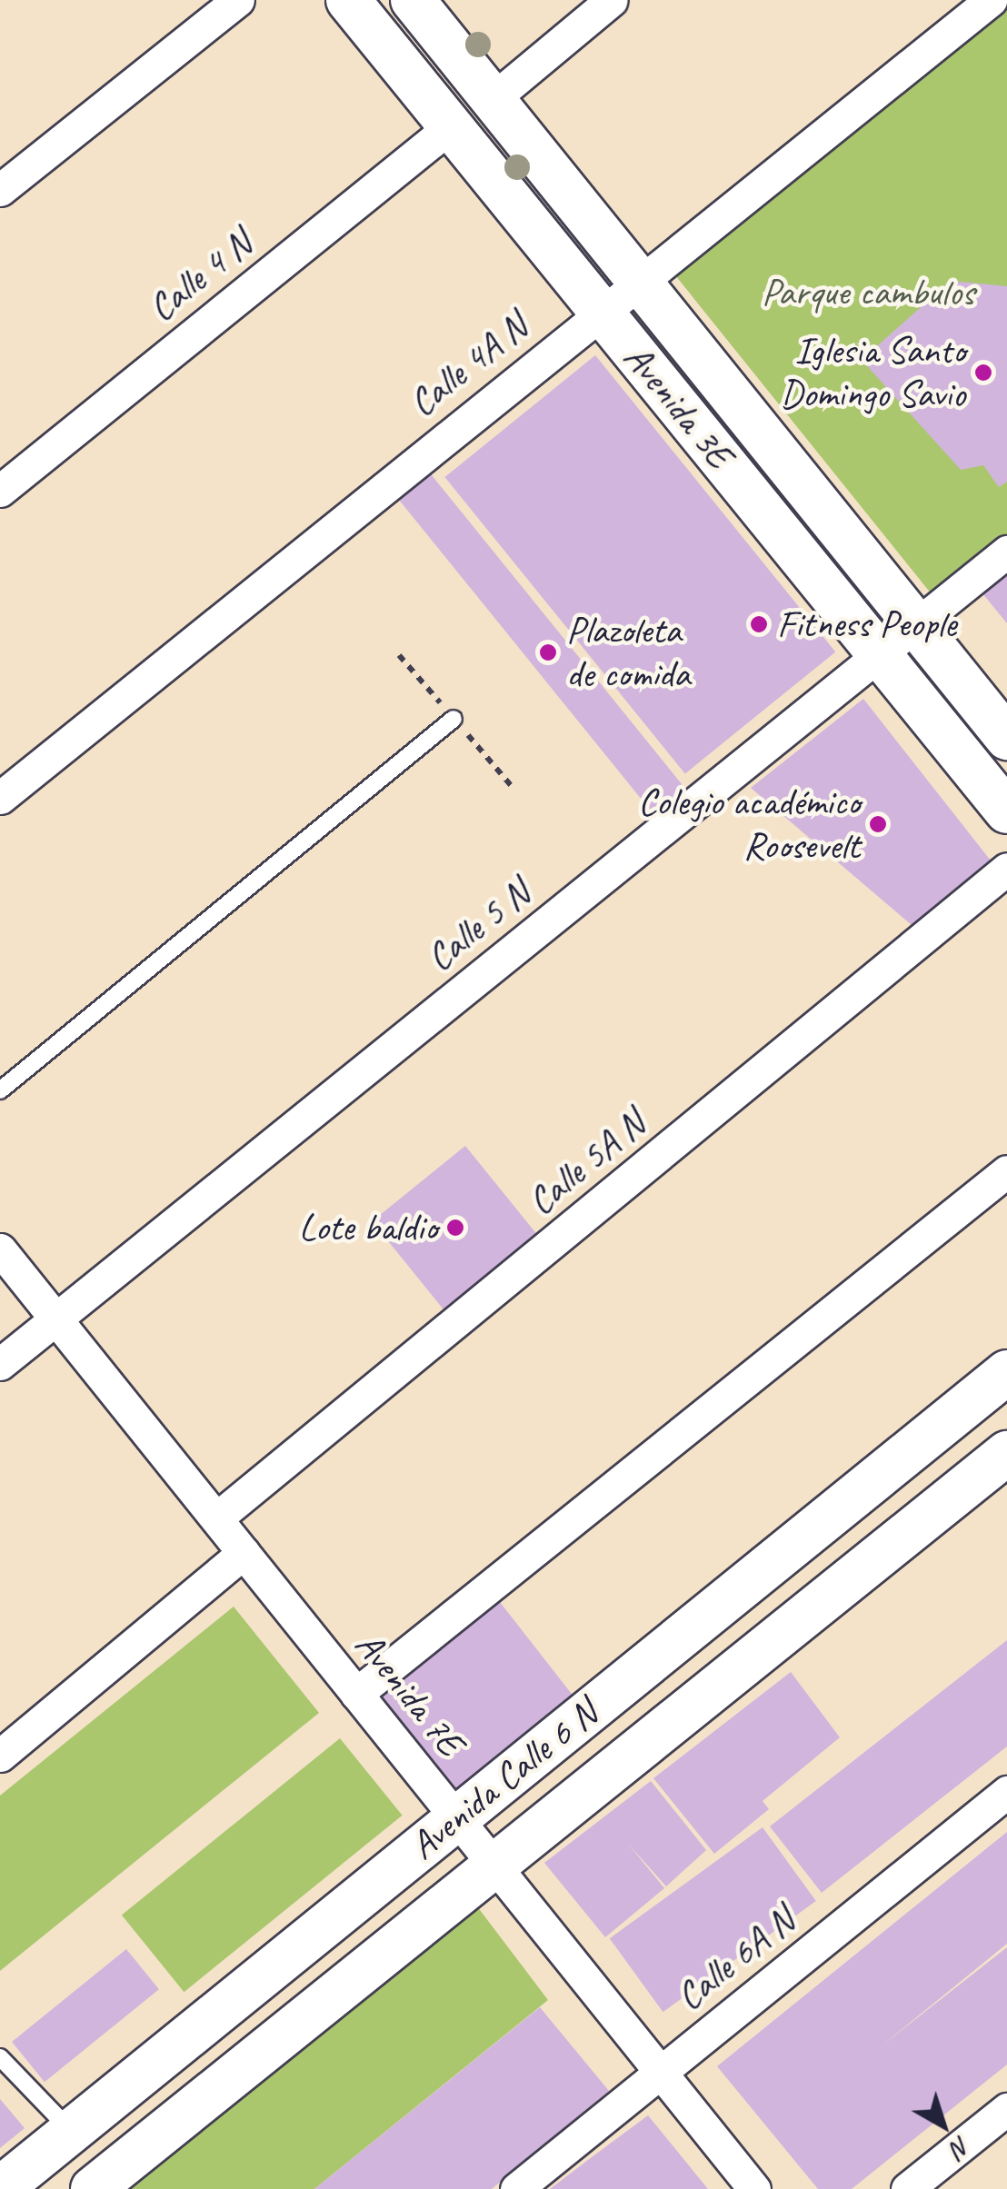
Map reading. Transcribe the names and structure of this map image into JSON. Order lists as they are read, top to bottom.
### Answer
{
  "streets": {
    "street": [
      "Calle 4 N",
      "Calle 4A N",
      "Avenida 3E",
      "Calle 5 N",
      "Calle 5A N",
      "Avenida 7E",
      "Avenida Calle 6 N",
      "Calle 6A N"
    ]
  },
  "crossings": [
    ["Calle 4 N", "Avenida 3E"],
    ["Calle 4A N", "Avenida 3E"],
    ["Avenida 3E", "Calle 5 N"],
    ["Calle 5 N", "Avenida 7E"],
    ["Calle 5A N", "Avenida 7E"],
    ["Avenida 7E", "Avenida Calle 6 N"],
    ["Avenida 7E", "Calle 6A N"]
  ],
  "parks": ["Parque cambulos"],
  "places": [
    "Iglesia Santo Domingo Savio",
    "Fitness People",
    "Plazoleta de comida",
    "Colegio académico Roosevelt",
    "Lote baldio"
  ],
  "north": "bottom right"
}
